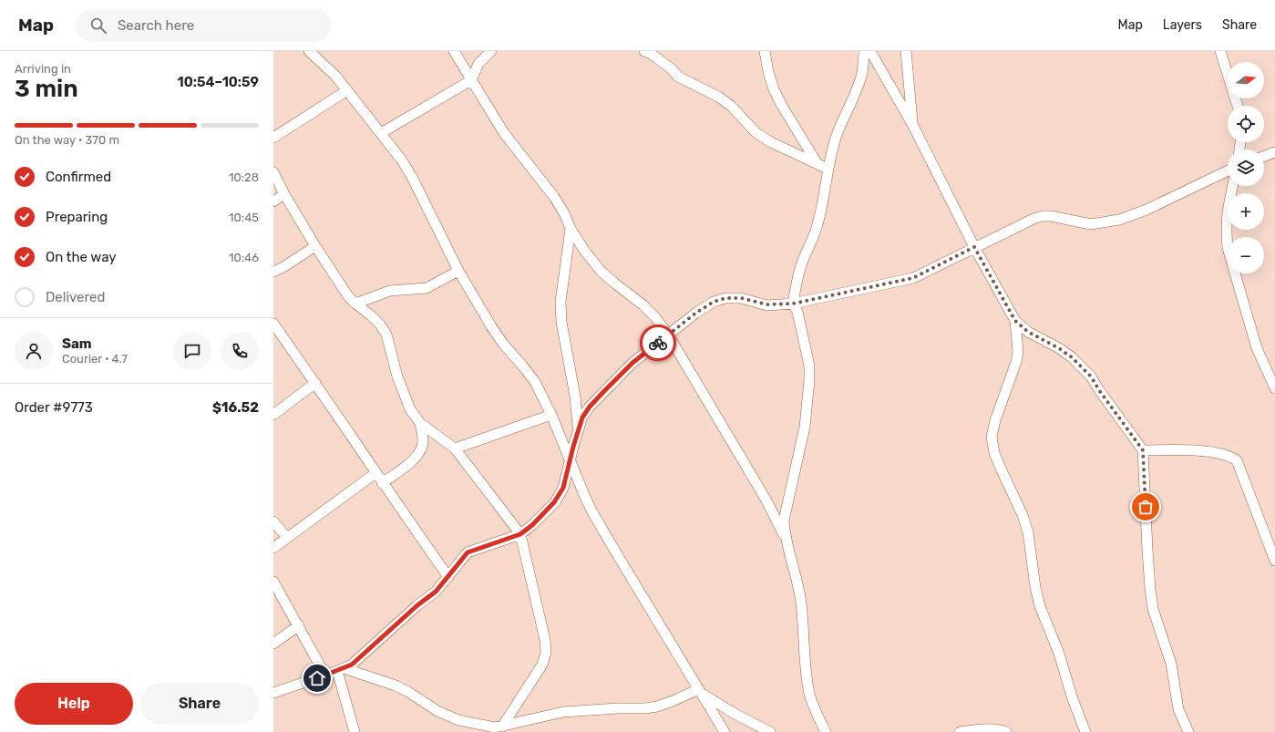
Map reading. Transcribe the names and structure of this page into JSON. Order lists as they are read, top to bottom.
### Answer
{
  "north": "right",
  "page": {
    "header": "Map",
    "search": "Search here",
    "nav": ["Map", "Layers", "Share"],
    "heading": ["3 min", "Arriving in", "10:54–10:59"],
    "panel": [
      "Sam",
      "Courier · 4.7",
      "Order #9773",
      "$16.52"
    ],
    "map_buttons": ["+", "−"],
    "bar": "On the way · 370 m",
    "list": [
      ["Confirmed", "10:28"],
      ["Preparing", "10:45"],
      ["On the way", "10:46"],
      "Delivered"
    ],
    "buttons": ["Help", "Share"]
  }
}
